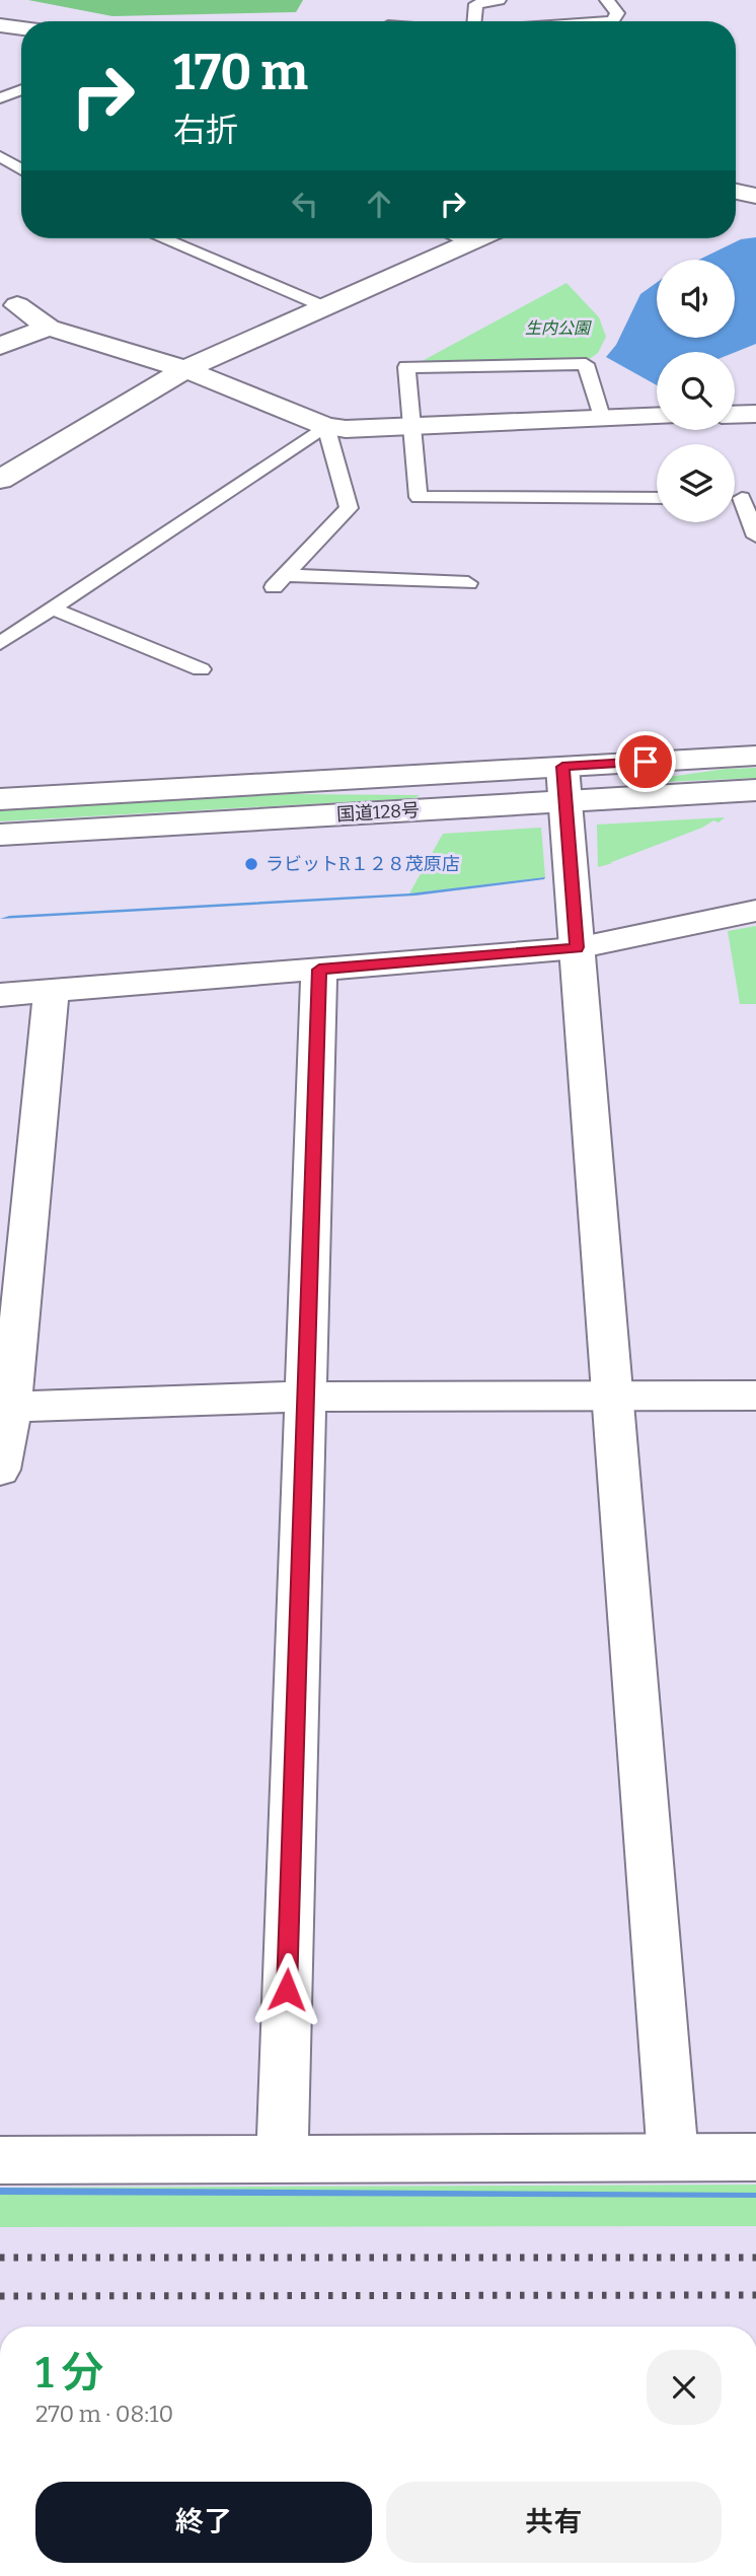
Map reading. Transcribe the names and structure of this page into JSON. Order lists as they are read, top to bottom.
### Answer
{
  "streets": {
    "main road": ["国道128号"]
  },
  "parks": ["生内公園"],
  "places": ["ラビットR１２８茂原店"],
  "page": {
    "turn": ["170 m", "右折"],
    "heading": ["1 分", "270 m · 08:10"],
    "buttons": ["終了", "共有"]
  }
}
